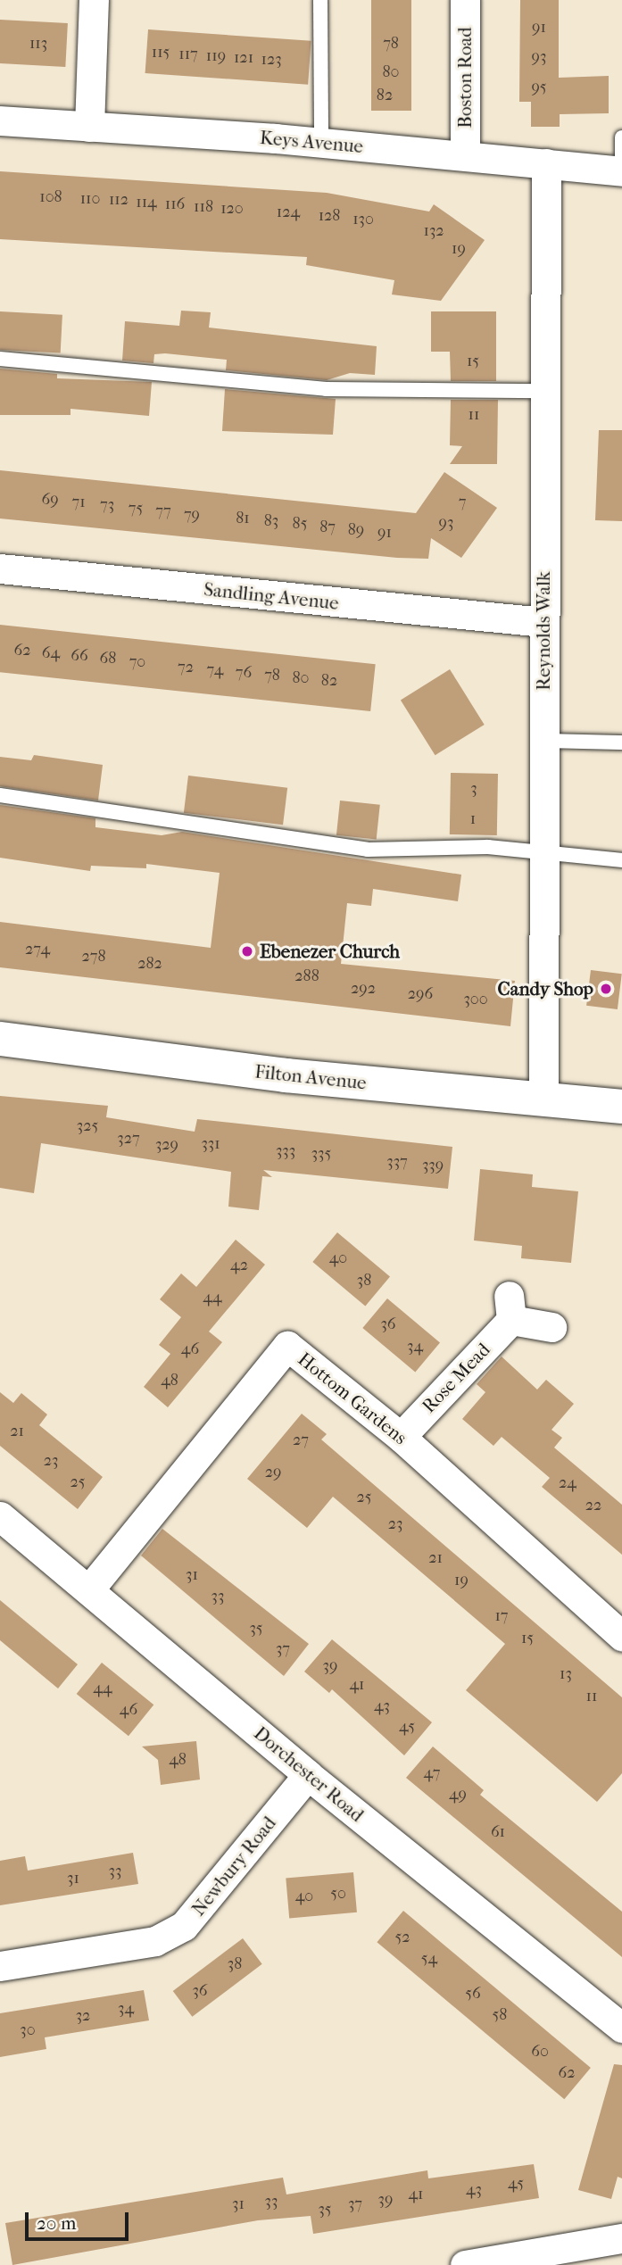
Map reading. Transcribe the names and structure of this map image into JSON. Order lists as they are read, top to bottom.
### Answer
{
  "streets": {
    "street": [
      "Boston Road",
      "Keys Avenue",
      "Sandling Avenue",
      "Reynolds Walk",
      "Filton Avenue",
      "Rose Mead",
      "Hottom Gardens",
      "Dorchester Road",
      "Newbury Road"
    ]
  },
  "crossings": [
    ["Boston Road", "Keys Avenue"],
    ["Keys Avenue", "Reynolds Walk"],
    ["Sandling Avenue", "Reynolds Walk"],
    ["Reynolds Walk", "Filton Avenue"],
    ["Rose Mead", "Hottom Gardens"],
    ["Hottom Gardens", "Dorchester Road"],
    ["Dorchester Road", "Newbury Road"]
  ],
  "places": ["Ebenezer Church", "Candy Shop"],
  "house_numbers": [
    "91",
    "113",
    "78",
    "115",
    "117",
    "119",
    "93",
    "121",
    "123",
    "80",
    "95",
    "82",
    "108",
    "110",
    "112",
    "114",
    "116",
    "118",
    "120",
    "124",
    "128",
    "130",
    "132",
    "19",
    "15",
    "11",
    "69",
    "71",
    "7",
    "73",
    "75",
    "77",
    "79",
    "81",
    "83",
    "93",
    "85",
    "87",
    "89",
    "91",
    "62",
    "64",
    "66",
    "68",
    "70",
    "72",
    "74",
    "76",
    "78",
    "80",
    "82",
    "3",
    "1",
    "274",
    "278",
    "282",
    "288",
    "292",
    "296",
    "300",
    "325",
    "327",
    "331",
    "329",
    "333",
    "335",
    "337",
    "339",
    "40",
    "42",
    "38",
    "44",
    "36",
    "34",
    "46",
    "48",
    "21",
    "27",
    "23",
    "29",
    "25",
    "24",
    "25",
    "22",
    "23",
    "21",
    "31",
    "19",
    "33",
    "17",
    "35",
    "15",
    "37",
    "39",
    "13",
    "41",
    "44",
    "11",
    "43",
    "46",
    "45",
    "48",
    "47",
    "49",
    "61",
    "33",
    "31",
    "50",
    "40",
    "52",
    "54",
    "38",
    "36",
    "56",
    "34",
    "58",
    "32",
    "30",
    "60",
    "62",
    "45",
    "43",
    "41",
    "39",
    "33",
    "31",
    "37",
    "35"
  ],
  "scale_bar": "20 m"
}
